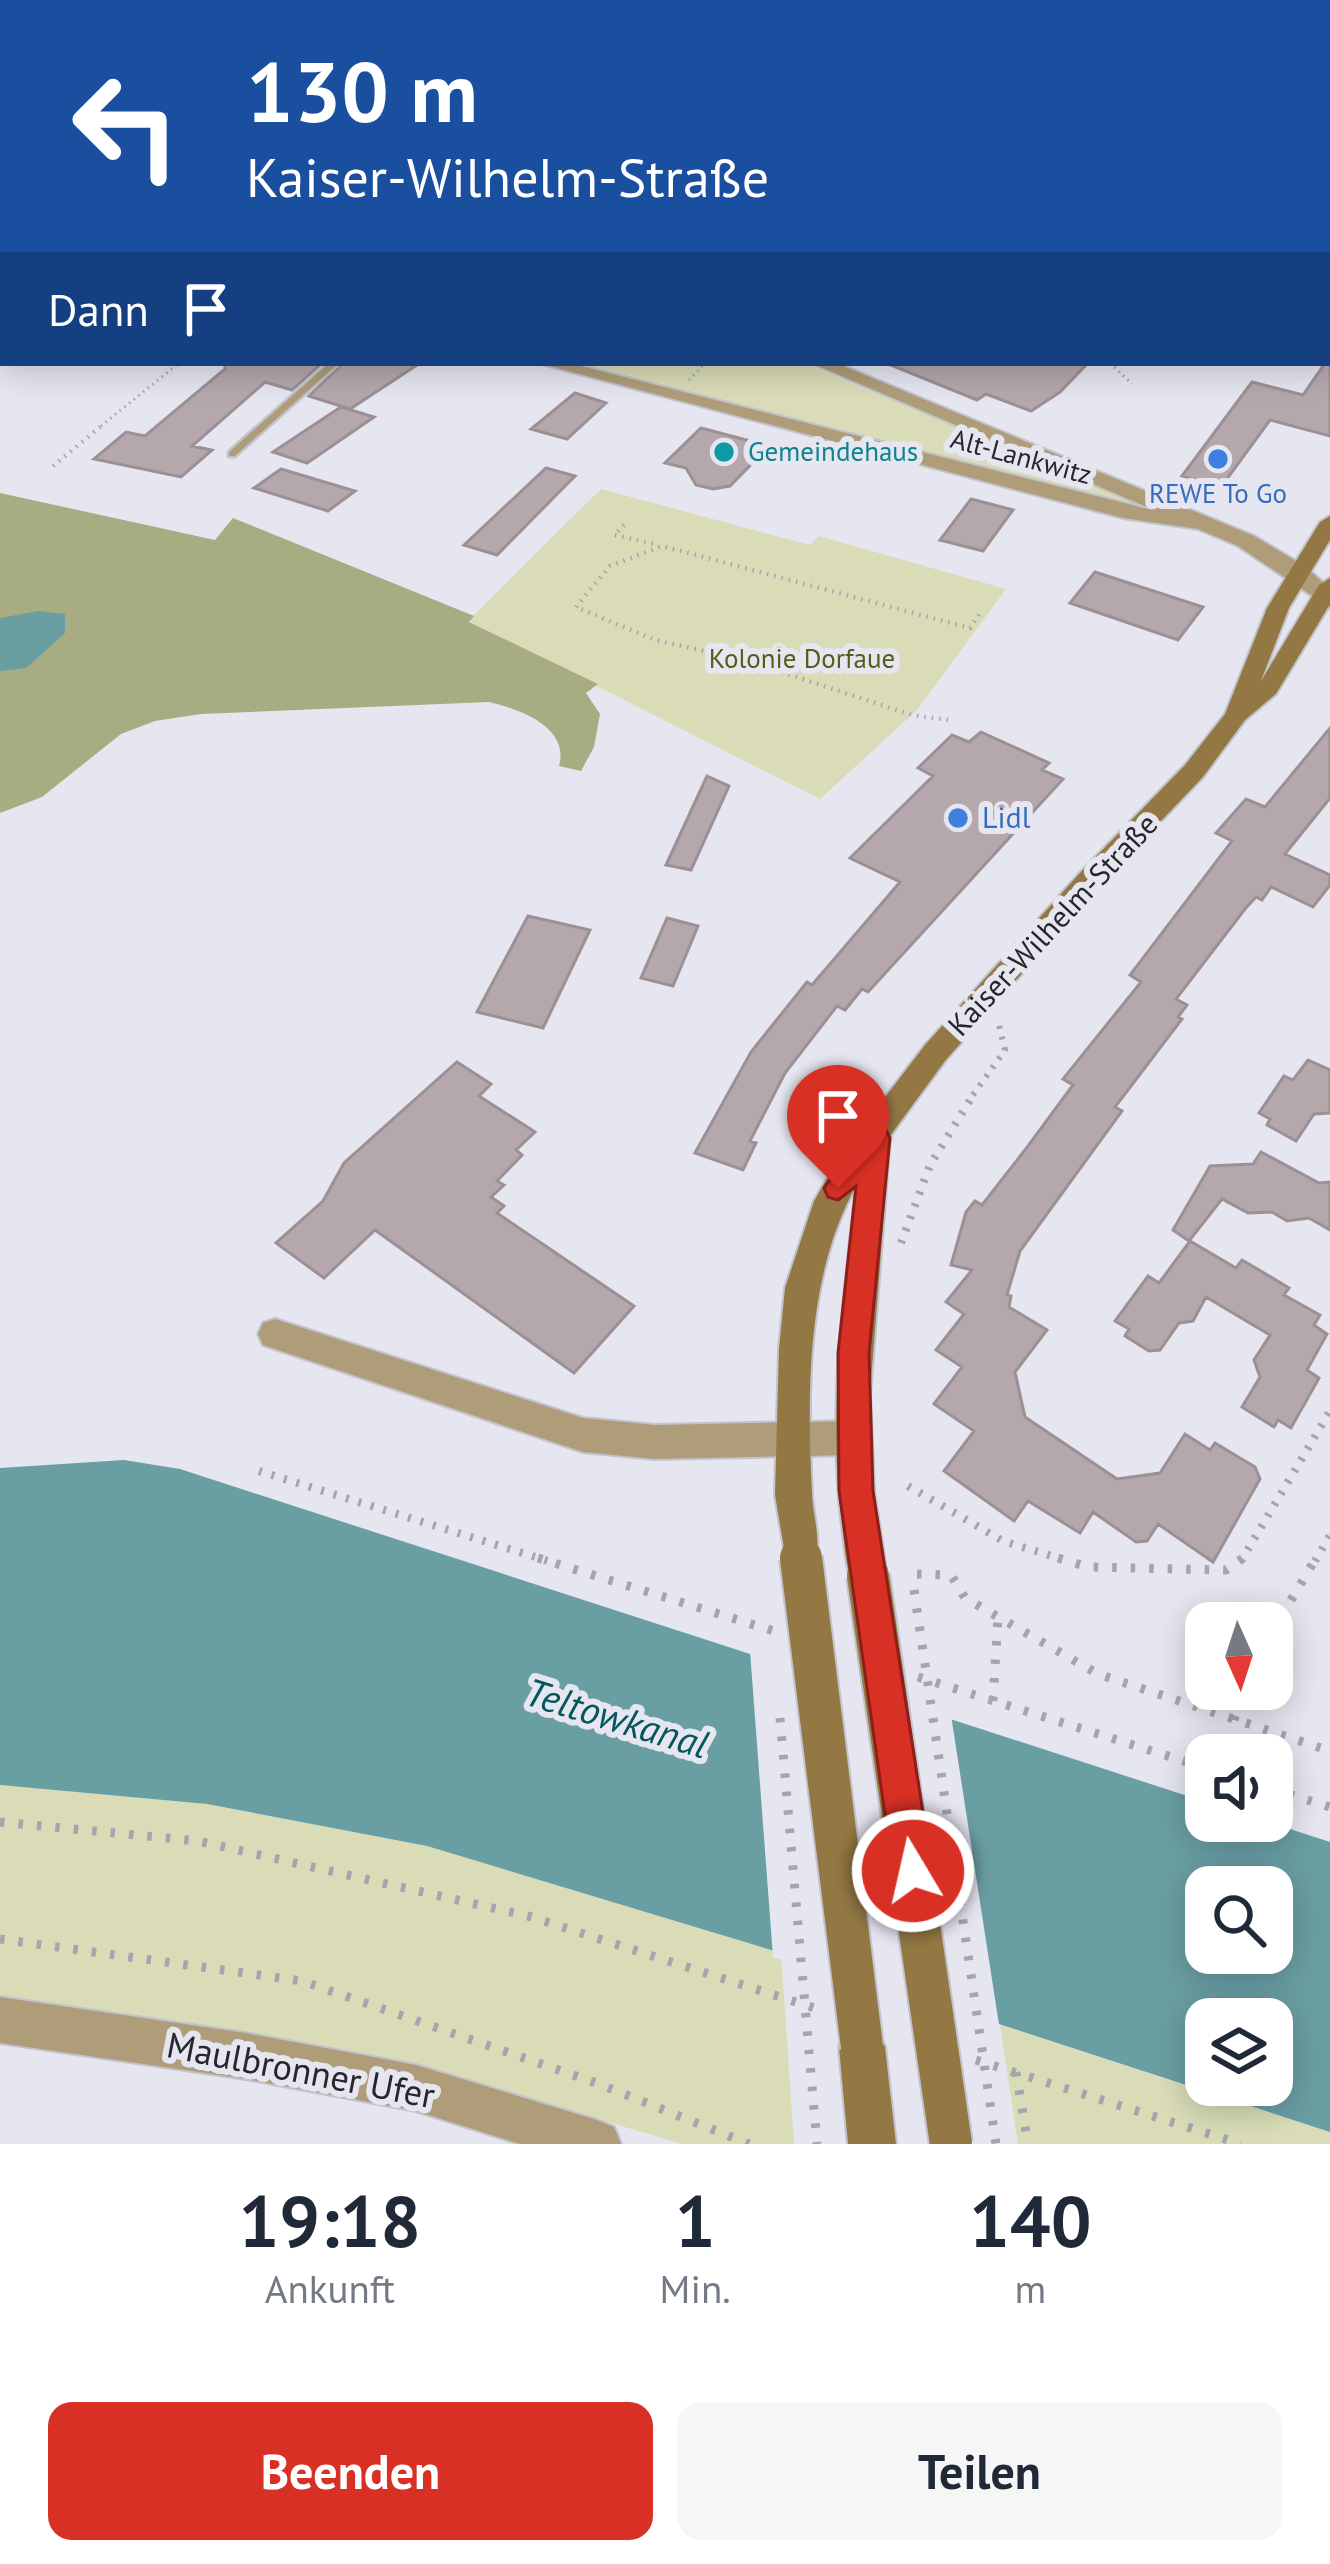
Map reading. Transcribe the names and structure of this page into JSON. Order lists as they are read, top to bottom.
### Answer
{
  "streets": {
    "main road": ["Kaiser-Wilhelm-Straße"],
    "street": ["Alt-Lankwitz", "Maulbronner Ufer"]
  },
  "crossings": [
    ["Alt-Lankwitz", "Kaiser-Wilhelm-Straße"]
  ],
  "water": ["Teltowkanal"],
  "parks": ["Kolonie Dorfaue"],
  "places": ["Gemeindehaus", "REWE To Go", "Lidl"],
  "north": "bottom",
  "page": {
    "turn": ["130 m", "Kaiser-Wilhelm-Straße"],
    "then": "Dann",
    "eta": [
      "19:18",
      "Ankunft",
      "1",
      "Min.",
      "140",
      "m"
    ],
    "buttons": ["Beenden", "Teilen"]
  }
}
